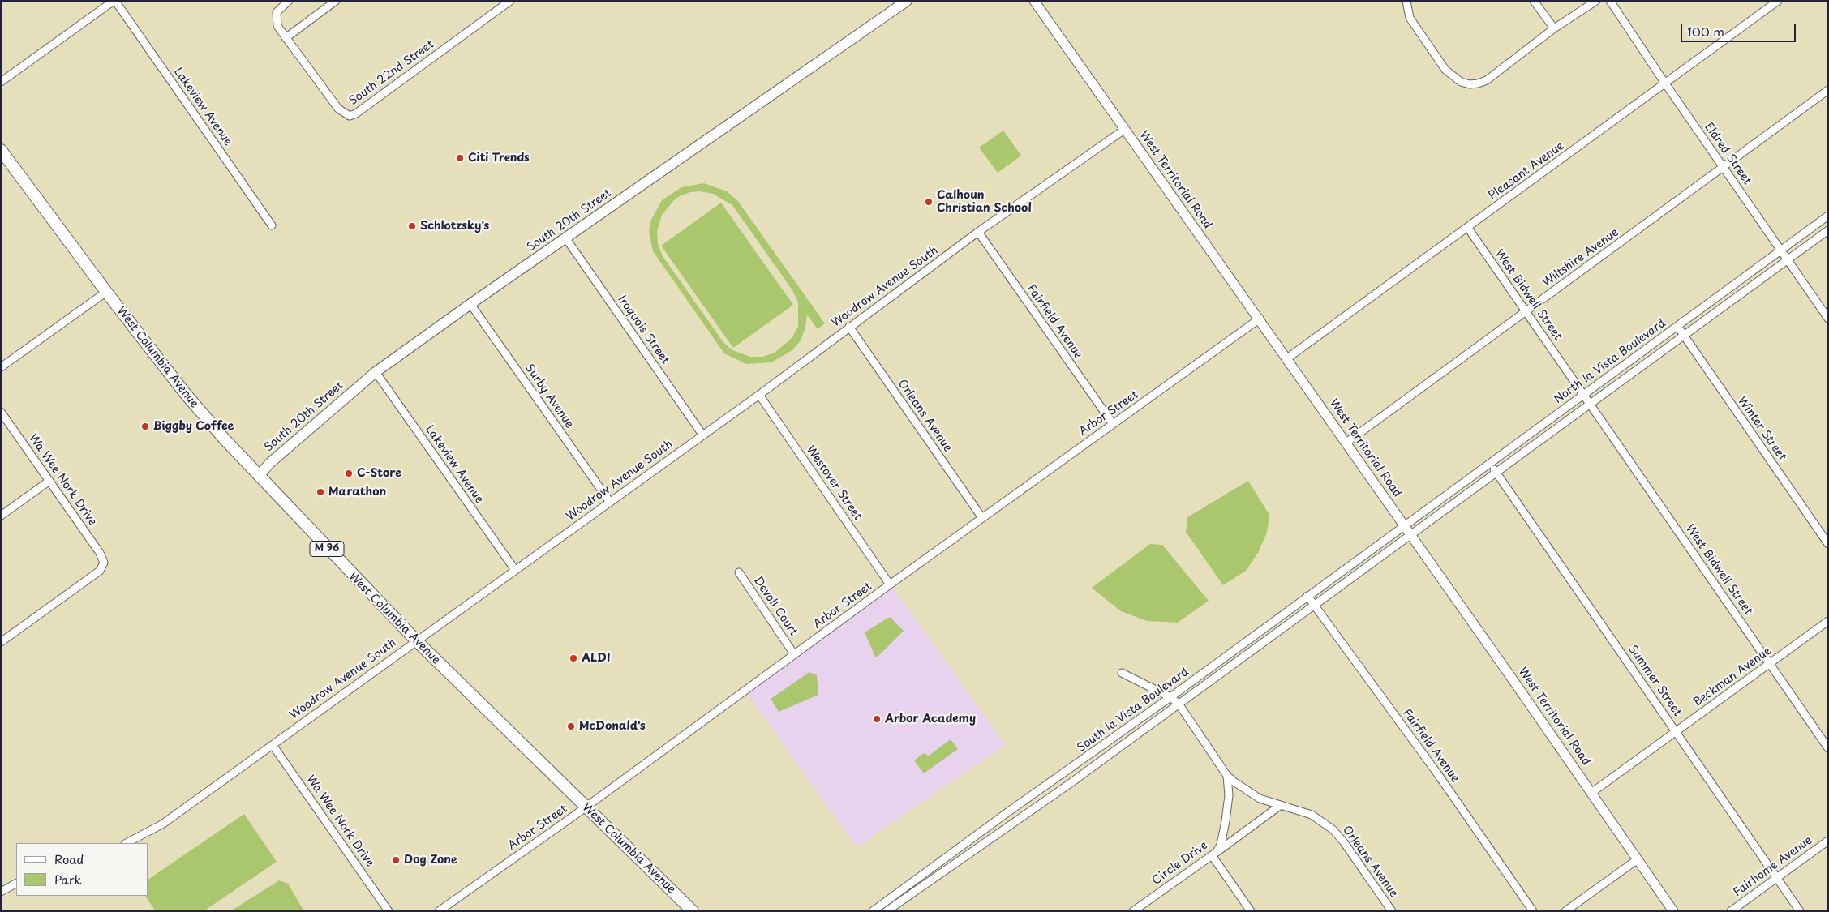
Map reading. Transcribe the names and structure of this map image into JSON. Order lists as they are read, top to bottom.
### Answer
{
  "streets": {
    "main road": ["South 20th Street", "West Columbia Avenue", "M 96"],
    "street": [
      "South 22nd Street",
      "Lakeview Avenue",
      "Eldred Street",
      "Pleasant Avenue",
      "West Territorial Road",
      "Wiltshire Avenue",
      "Woodrow Avenue South",
      "West Bidwell Street",
      "Fairfield Avenue",
      "Iroquois Street",
      "North la Vista Boulevard",
      "Surby Avenue",
      "Arbor Street",
      "Orleans Avenue",
      "Winter Street",
      "Wa Wee Nork Drive",
      "Westover Street",
      "Devoll Court",
      "Beckman Avenue",
      "Summer Street",
      "South la Vista Boulevard",
      "Circle Drive",
      "Fairhome Avenue"
    ]
  },
  "crossings": [
    ["Lakeview Avenue", "South 20th Street"],
    ["Lakeview Avenue", "Woodrow Avenue South"],
    ["Eldred Street", "Pleasant Avenue"],
    ["Eldred Street", "Wiltshire Avenue"],
    ["Eldred Street", "North la Vista Boulevard"],
    ["Pleasant Avenue", "West Territorial Road"],
    ["Pleasant Avenue", "West Bidwell Street"],
    ["West Territorial Road", "Wiltshire Avenue"],
    ["West Territorial Road", "Woodrow Avenue South"],
    ["West Territorial Road", "North la Vista Boulevard"],
    ["West Territorial Road", "Arbor Street"],
    ["West Territorial Road", "Beckman Avenue"],
    ["West Territorial Road", "South la Vista Boulevard"],
    ["South 20th Street", "Iroquois Street"],
    ["South 20th Street", "West Columbia Avenue"],
    ["South 20th Street", "Surby Avenue"],
    ["Wiltshire Avenue", "West Bidwell Street"],
    ["Woodrow Avenue South", "Fairfield Avenue"],
    ["Woodrow Avenue South", "Iroquois Street"],
    ["Woodrow Avenue South", "West Columbia Avenue"],
    ["Woodrow Avenue South", "Surby Avenue"],
    ["Woodrow Avenue South", "Orleans Avenue"],
    ["Woodrow Avenue South", "Wa Wee Nork Drive"],
    ["Woodrow Avenue South", "Westover Street"],
    ["West Bidwell Street", "North la Vista Boulevard"],
    ["West Bidwell Street", "Beckman Avenue"],
    ["Fairfield Avenue", "Arbor Street"],
    ["Fairfield Avenue", "South la Vista Boulevard"],
    ["West Columbia Avenue", "Arbor Street"],
    ["North la Vista Boulevard", "Winter Street"],
    ["North la Vista Boulevard", "Summer Street"],
    ["North la Vista Boulevard", "South la Vista Boulevard"],
    ["Arbor Street", "Orleans Avenue"],
    ["Arbor Street", "Westover Street"],
    ["Arbor Street", "Devoll Court"],
    ["Orleans Avenue", "South la Vista Boulevard"],
    ["Orleans Avenue", "Circle Drive"],
    ["Beckman Avenue", "Summer Street"],
    ["Summer Street", "Fairhome Avenue"]
  ],
  "places": [
    "Citi Trends",
    "Calhoun Christian School",
    "Schlotzsky's",
    "Biggby Coffee",
    "C-Store",
    "Marathon",
    "ALDI",
    "Arbor Academy",
    "McDonald's",
    "Dog Zone"
  ],
  "legend": ["Road", "Park"],
  "scale_bar": "100 m"
}
